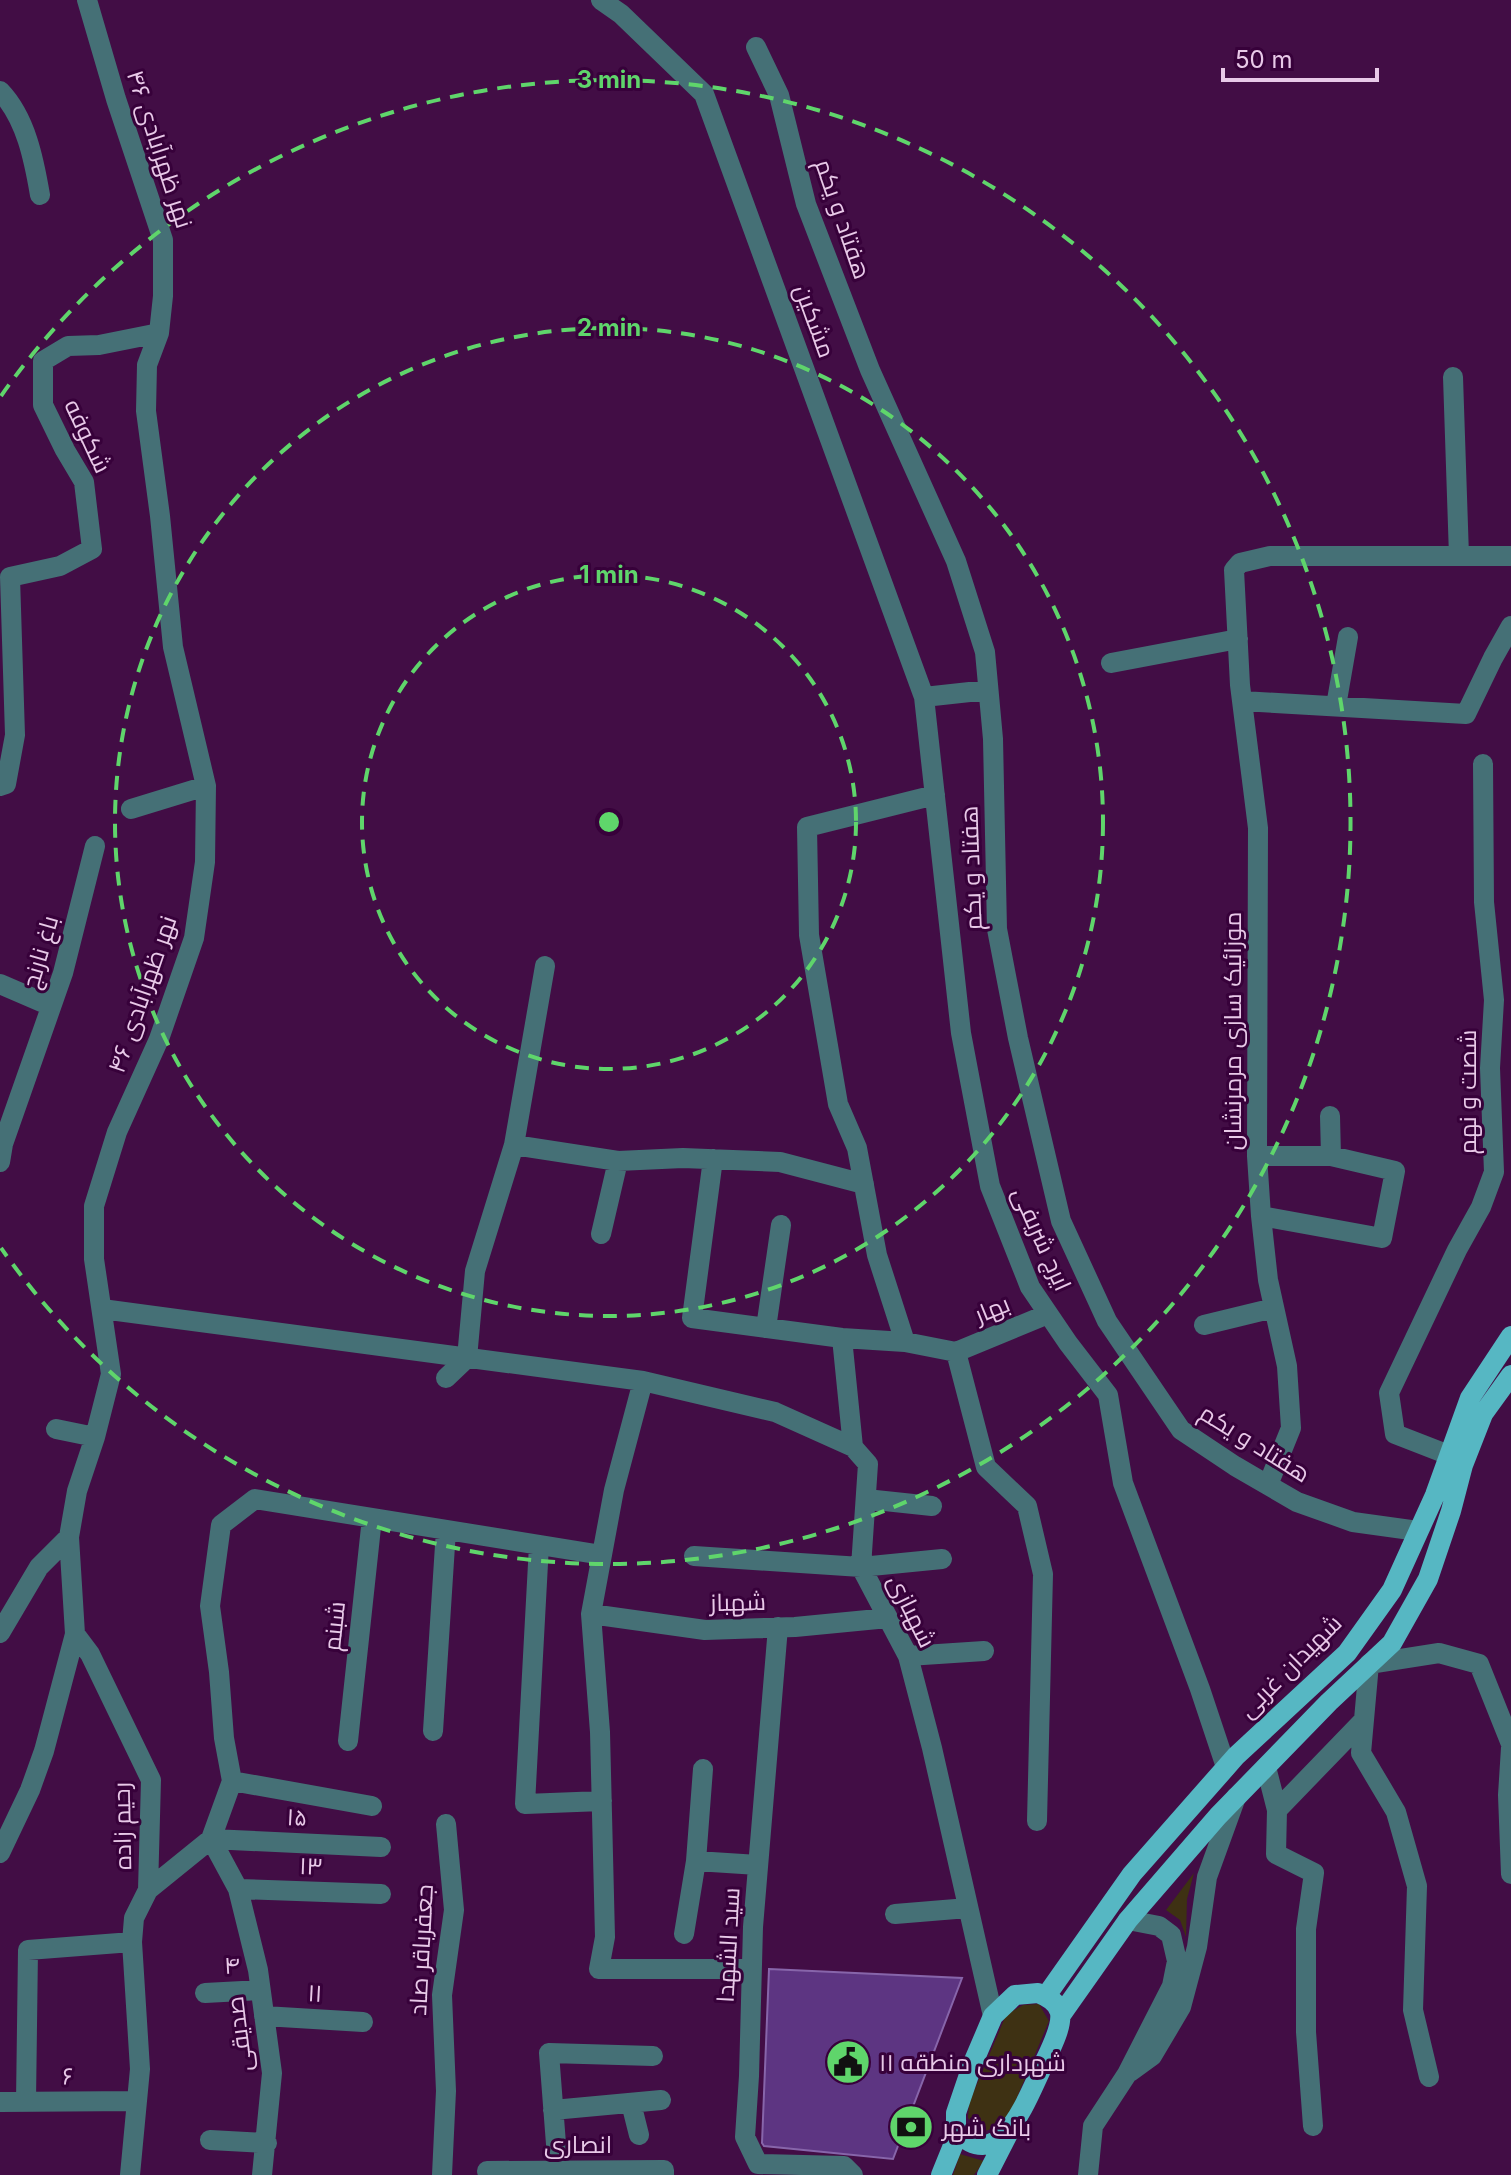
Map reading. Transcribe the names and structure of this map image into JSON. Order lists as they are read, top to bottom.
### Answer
{
  "streets": {
    "main road": ["شهیدان غربی"],
    "street": [
      "نهر ظهرآبادی ۴۶",
      "هفتاد و یکم",
      "مشکین",
      "شکوفه",
      "باغ نارنج",
      "موزائیک سازی مرمرنشان",
      "شصت و نهم",
      "ایرج شریفی",
      "بهار",
      "شهباز",
      "شهبازی",
      "شبنم",
      "۱۵",
      "رحیم زاده",
      "۱۳",
      "سید الشهدا",
      "جعفرباقر صاد",
      "۴",
      "۱۱",
      "صدیقی",
      "۶",
      "انصاری"
    ]
  },
  "crossings": [
    ["نهر ظهرآبادی ۴۶", "شکوفه"],
    ["نهر ظهرآبادی ۴۶", "رحیم زاده"],
    ["هفتاد و یکم", "موزائیک سازی مرمرنشان"],
    ["هفتاد و یکم", "شهیدان غربی"],
    ["مشکین", "ایرج شریفی"],
    ["شصت و نهم", "شهیدان غربی"],
    ["ایرج شریفی", "بهار"],
    ["ایرج شریفی", "شهیدان غربی"],
    ["شهباز", "شهبازی"],
    ["شهباز", "سید الشهدا"],
    ["۱۵", "صدیقی"],
    ["رحیم زاده", "۶"],
    ["۱۳", "صدیقی"],
    ["۴", "صدیقی"],
    ["۱۱", "صدیقی"]
  ],
  "places": {
    "public building": ["شهرداری منطقه ۱۱"],
    "bank": ["بانک شهر"]
  },
  "scale_bar": "50 m",
  "rings": ["3 min", "2 min", "1 min"]
}
